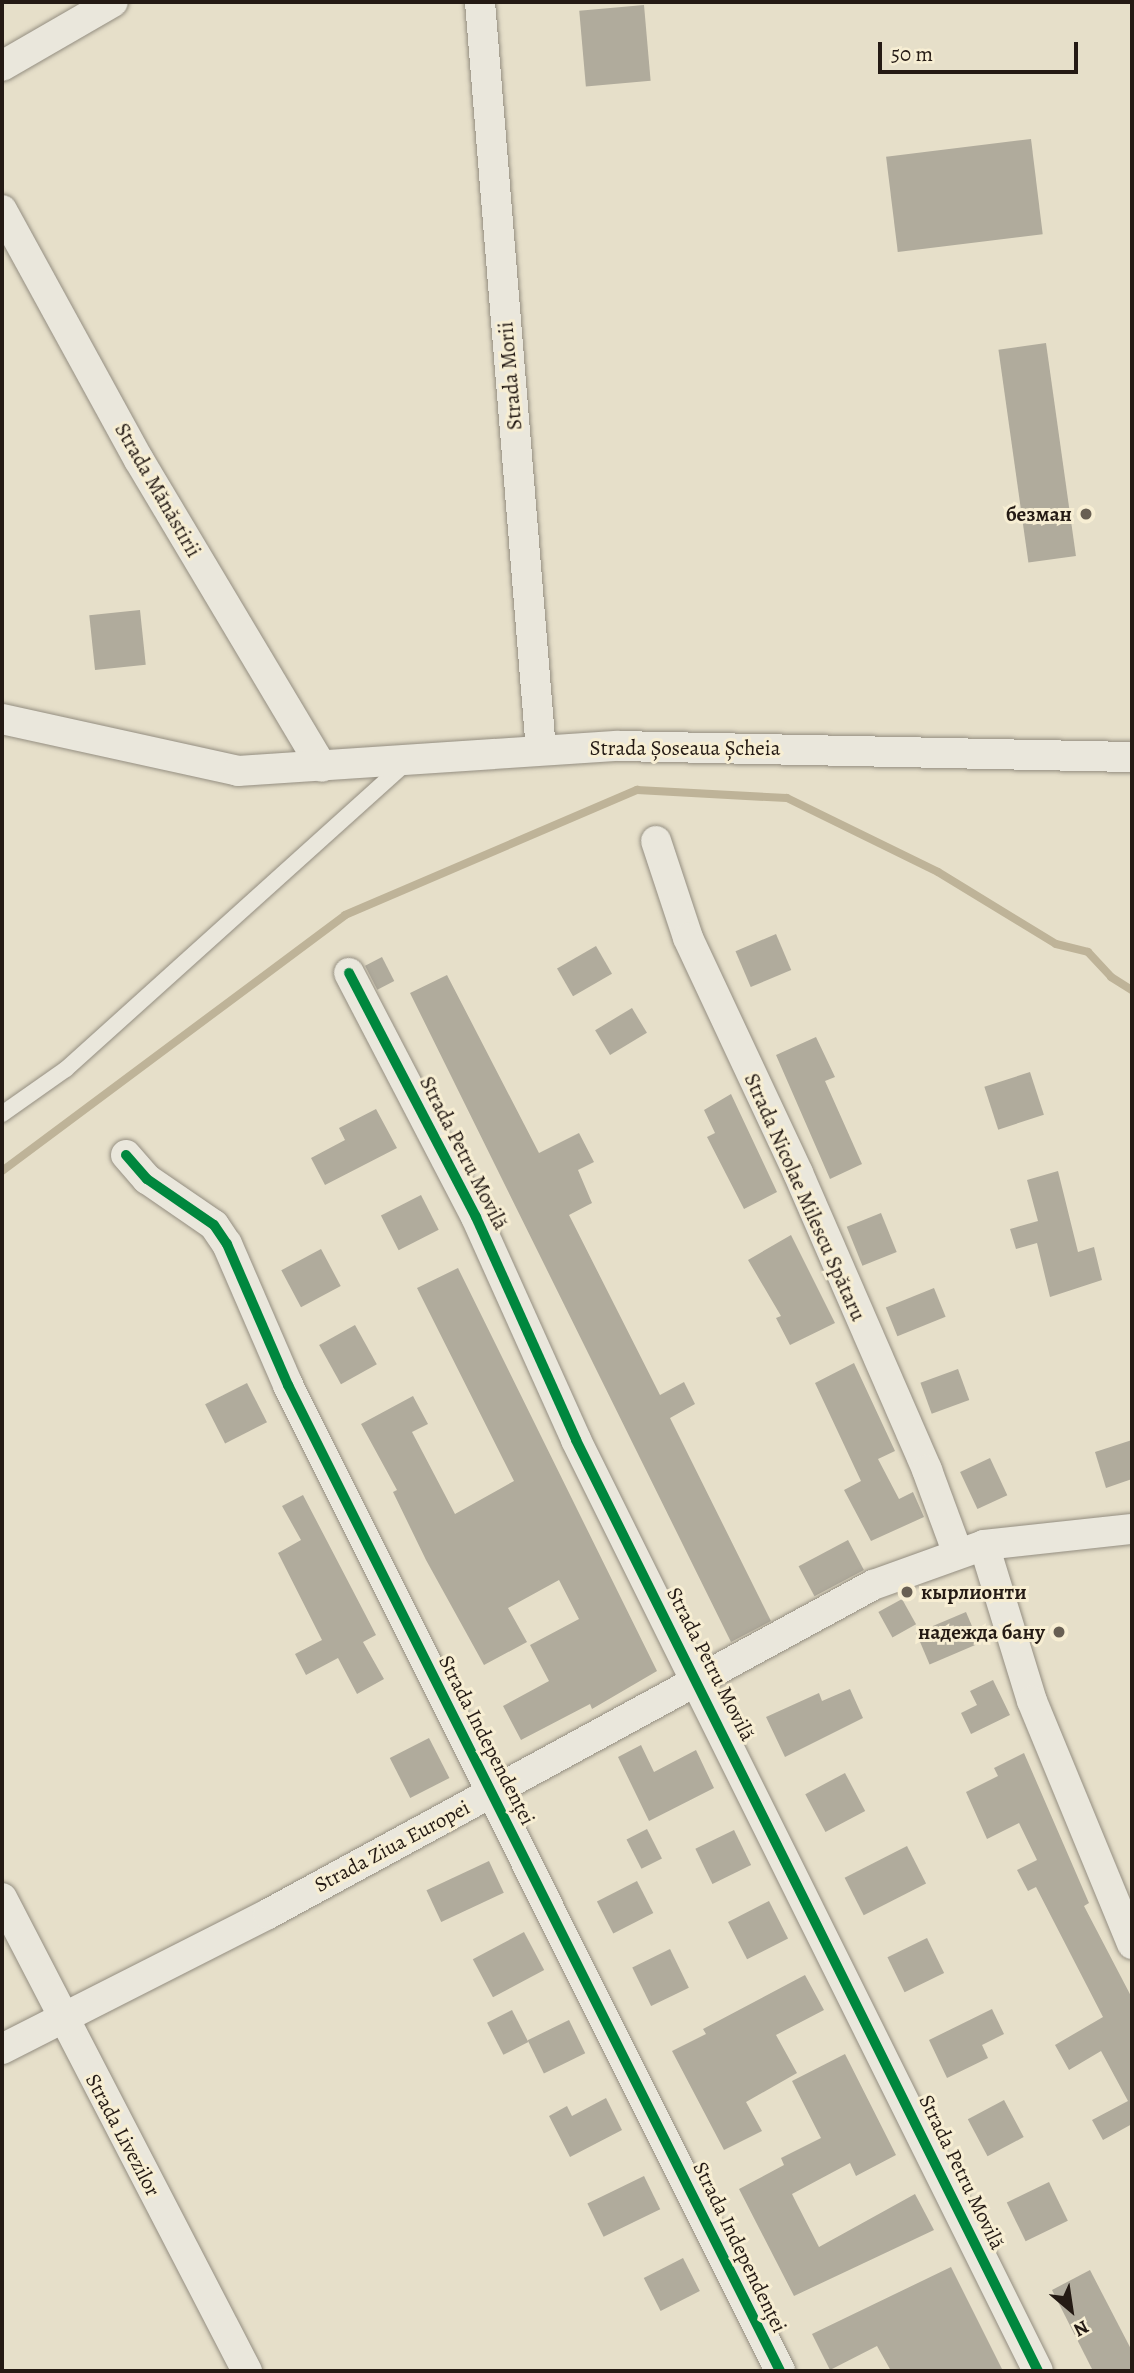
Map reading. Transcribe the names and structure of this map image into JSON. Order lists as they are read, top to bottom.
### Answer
{
  "streets": {
    "street": [
      "Strada Morii",
      "Strada Mănăstirii",
      "Strada Șoseaua Șcheia",
      "Strada Petru Movilă",
      "Strada Nicolae Milescu Spătaru",
      "Strada Independenței",
      "Strada Ziua Europei",
      "Strada Livezilor"
    ]
  },
  "crossings": [
    ["Strada Morii", "Strada Șoseaua Șcheia"],
    ["Strada Mănăstirii", "Strada Șoseaua Șcheia"],
    ["Strada Petru Movilă", "Strada Ziua Europei"],
    ["Strada Nicolae Milescu Spătaru", "Strada Ziua Europei"],
    ["Strada Independenței", "Strada Ziua Europei"],
    ["Strada Ziua Europei", "Strada Livezilor"]
  ],
  "places": ["безман", "кырлионти", "надежда бану"],
  "scale_bar": "50 m",
  "north": "bottom right"
}
